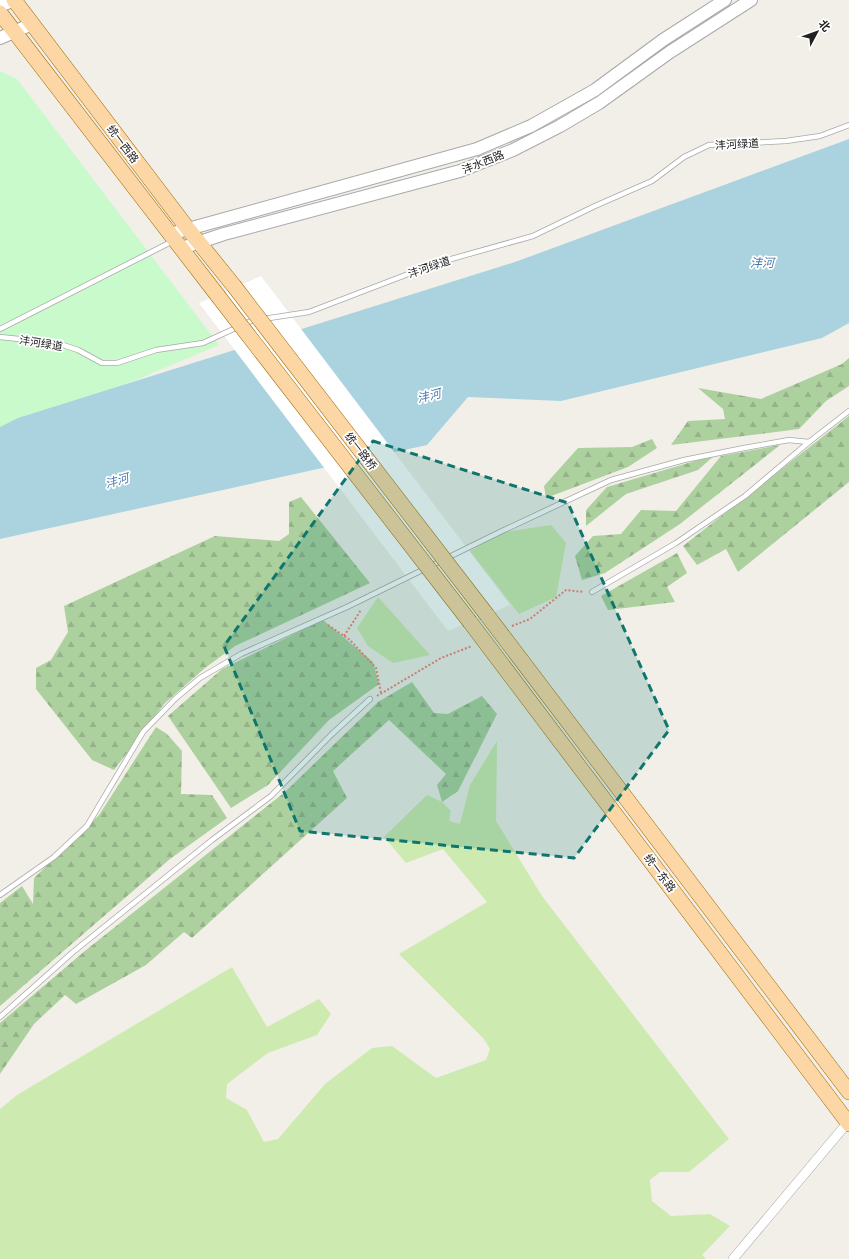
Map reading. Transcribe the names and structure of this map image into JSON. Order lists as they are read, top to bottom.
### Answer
{
  "streets": {
    "main road": ["统一西路", "统一路桥", "统一东路"],
    "street": ["沣水西路"],
    "lane": ["沣河绿道"]
  },
  "crossings": [
    ["统一西路", "沣水西路"],
    ["统一西路", "统一路桥"],
    ["统一路桥", "统一东路"]
  ],
  "water": ["沣河"],
  "north": "top right"
}
